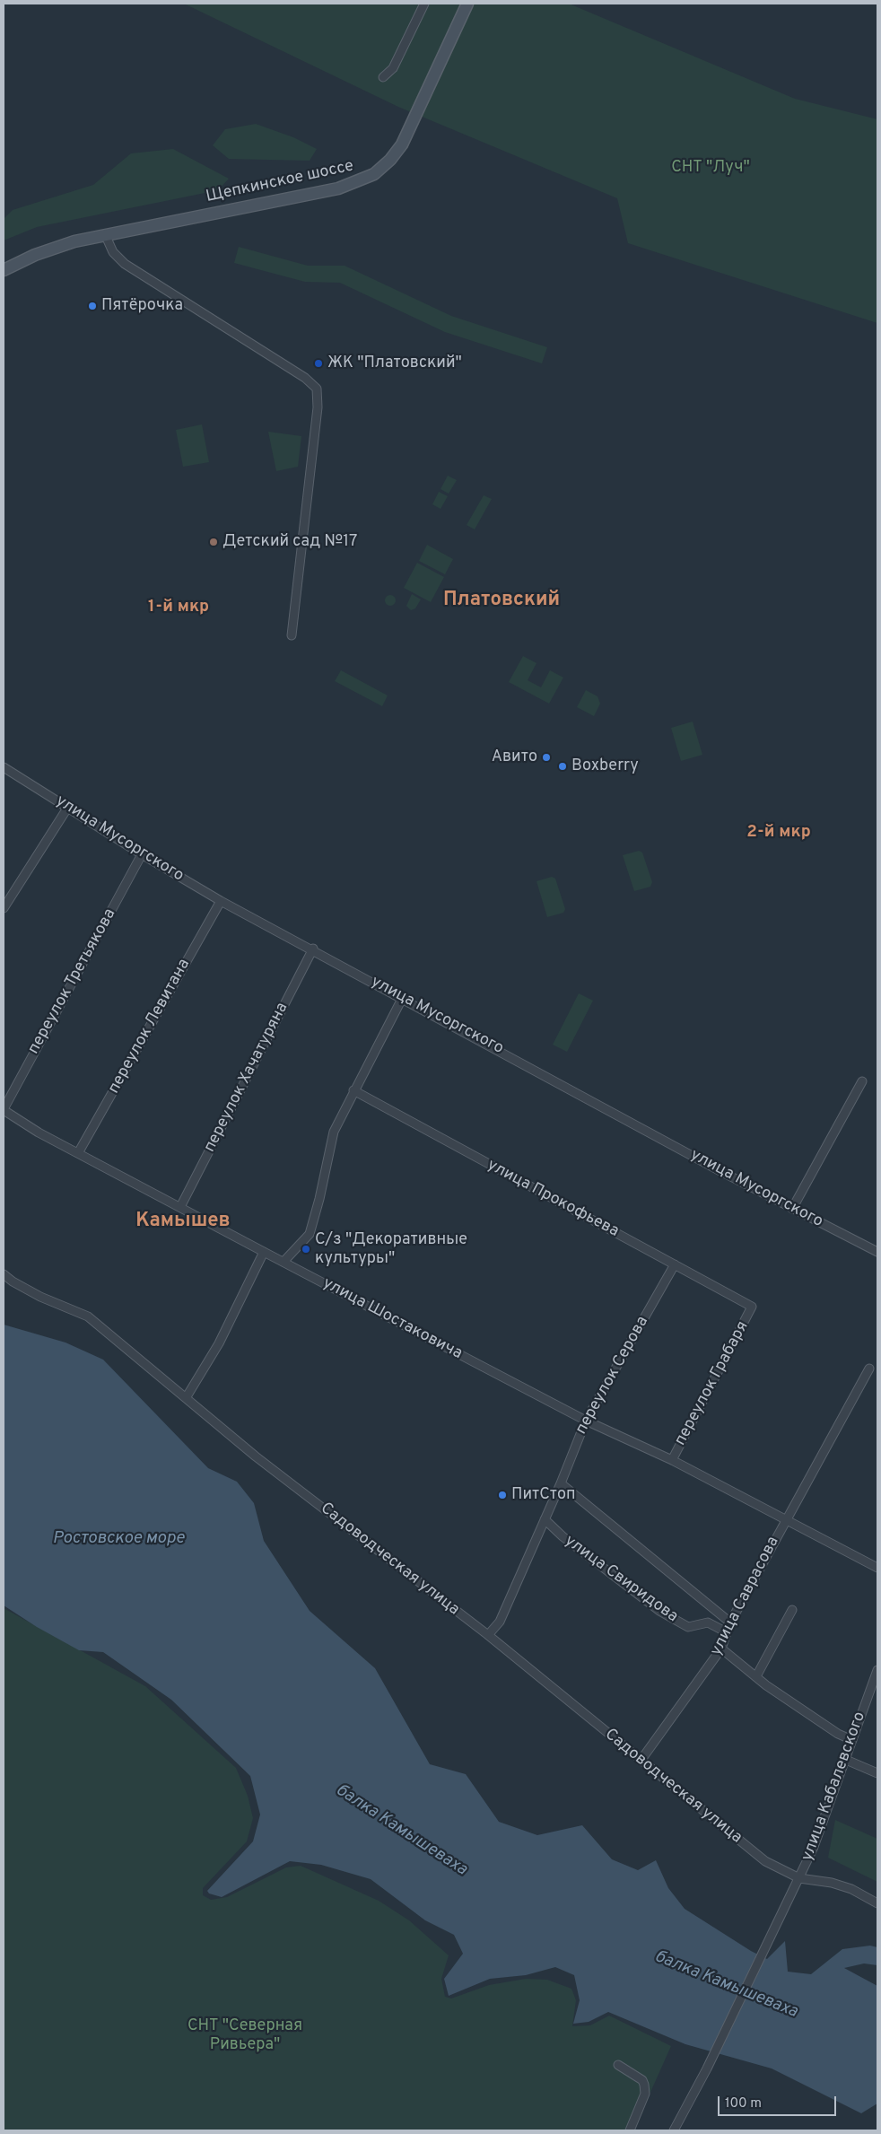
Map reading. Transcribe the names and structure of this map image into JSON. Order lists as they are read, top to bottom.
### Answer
{
  "streets": {
    "main road": ["Щепкинское шоссе"],
    "street": [
      "улица Мусоргского",
      "переулок Третьякова",
      "переулок Левитана",
      "переулок Хачатуряна",
      "улица Прокофьева",
      "улица Шостаковича",
      "переулок Серова",
      "переулок Грабаря",
      "Садоводческая улица",
      "улица Свиридова",
      "улица Саврасова",
      "улица Кабалевского"
    ]
  },
  "crossings": [
    ["улица Мусоргского", "переулок Третьякова"],
    ["улица Мусоргского", "переулок Левитана"],
    ["улица Мусоргского", "переулок Хачатуряна"],
    ["переулок Третьякова", "улица Шостаковича"],
    ["переулок Левитана", "улица Шостаковича"],
    ["переулок Хачатуряна", "улица Шостаковича"],
    ["улица Прокофьева", "переулок Серова"],
    ["улица Прокофьева", "переулок Грабаря"],
    ["улица Шостаковича", "переулок Серова"],
    ["улица Шостаковича", "переулок Грабаря"],
    ["улица Шостаковича", "улица Саврасова"],
    ["переулок Серова", "Садоводческая улица"],
    ["переулок Серова", "улица Свиридова"],
    ["Садоводческая улица", "улица Саврасова"],
    ["Садоводческая улица", "улица Кабалевского"],
    ["улица Свиридова", "улица Саврасова"]
  ],
  "districts": [
    "Платовский",
    "1-й мкр",
    "2-й мкр",
    "Камышев"
  ],
  "water": ["Ростовское море", "балка Камышеваха"],
  "parks": ["СНТ \"Луч\"", "СНТ \"Северная Ривьера\""],
  "places": [
    "Пятёрочка",
    "ЖК \"Платовский\"",
    "Детский сад №17",
    "Авито",
    "Boxberry",
    "С/з \"Декоративные культуры\"",
    "ПитСтоп"
  ],
  "scale_bar": "100 m"
}
